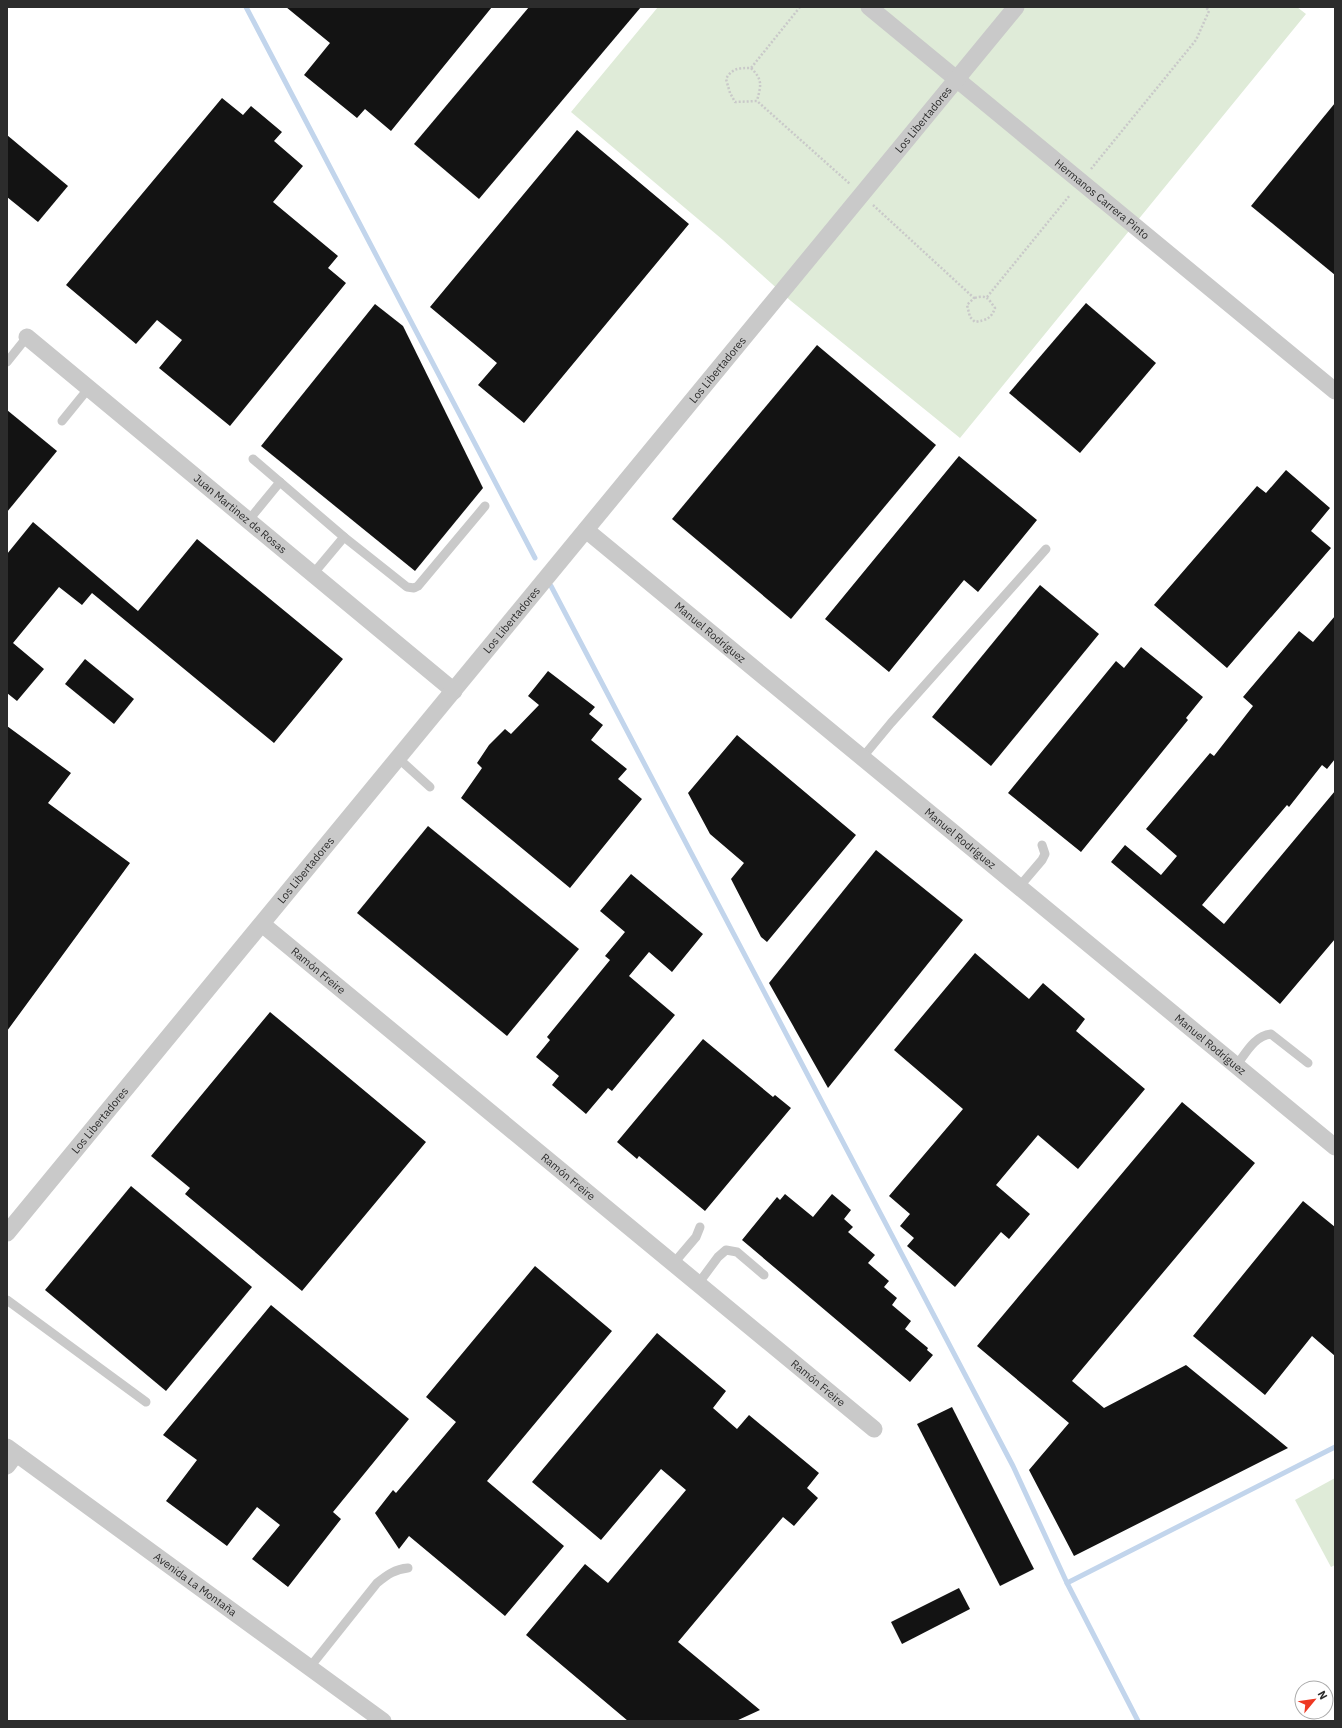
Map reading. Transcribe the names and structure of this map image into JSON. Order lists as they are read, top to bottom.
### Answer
{
  "streets": {
    "street": [
      "Los Libertadores",
      "Hermanos Carrera Pinto",
      "Juan Martinez de Rosas",
      "Manuel Rodríguez",
      "Ramón Freire",
      "Avenida La Montaña"
    ]
  },
  "crossings": [
    ["Los Libertadores", "Hermanos Carrera Pinto"],
    ["Los Libertadores", "Juan Martinez de Rosas"],
    ["Los Libertadores", "Manuel Rodríguez"],
    ["Los Libertadores", "Ramón Freire"]
  ],
  "north": "top right"
}
